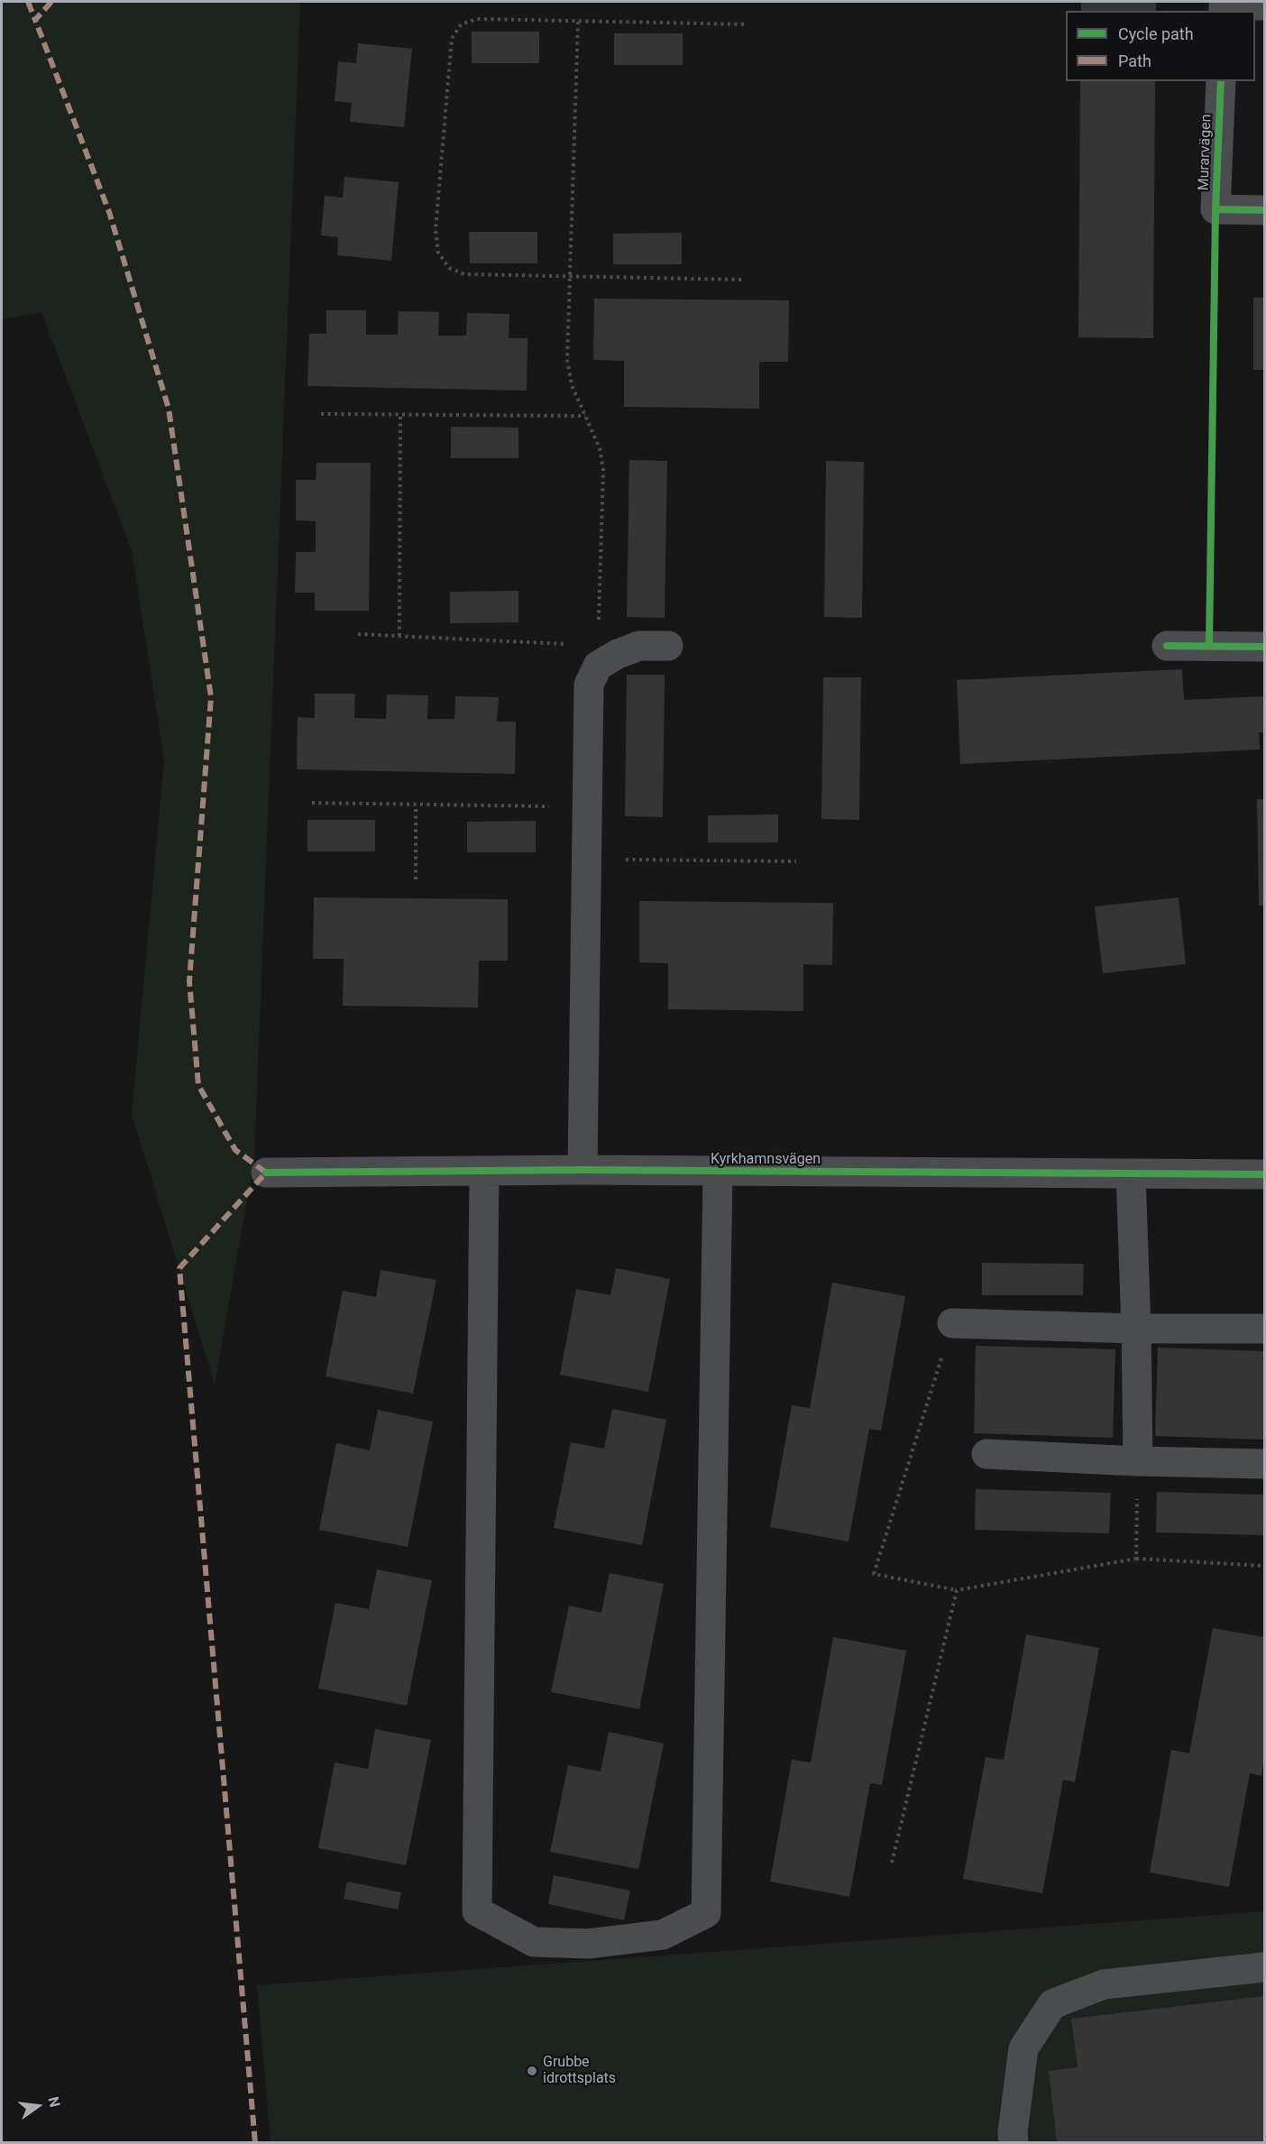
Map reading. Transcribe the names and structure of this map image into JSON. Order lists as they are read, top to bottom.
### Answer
{
  "streets": {
    "street": ["Murarvägen", "Kyrkhamnsvägen"]
  },
  "places": ["Grubbe idrottsplats"],
  "legend": ["Cycle path", "Path"],
  "north": "right"
}
